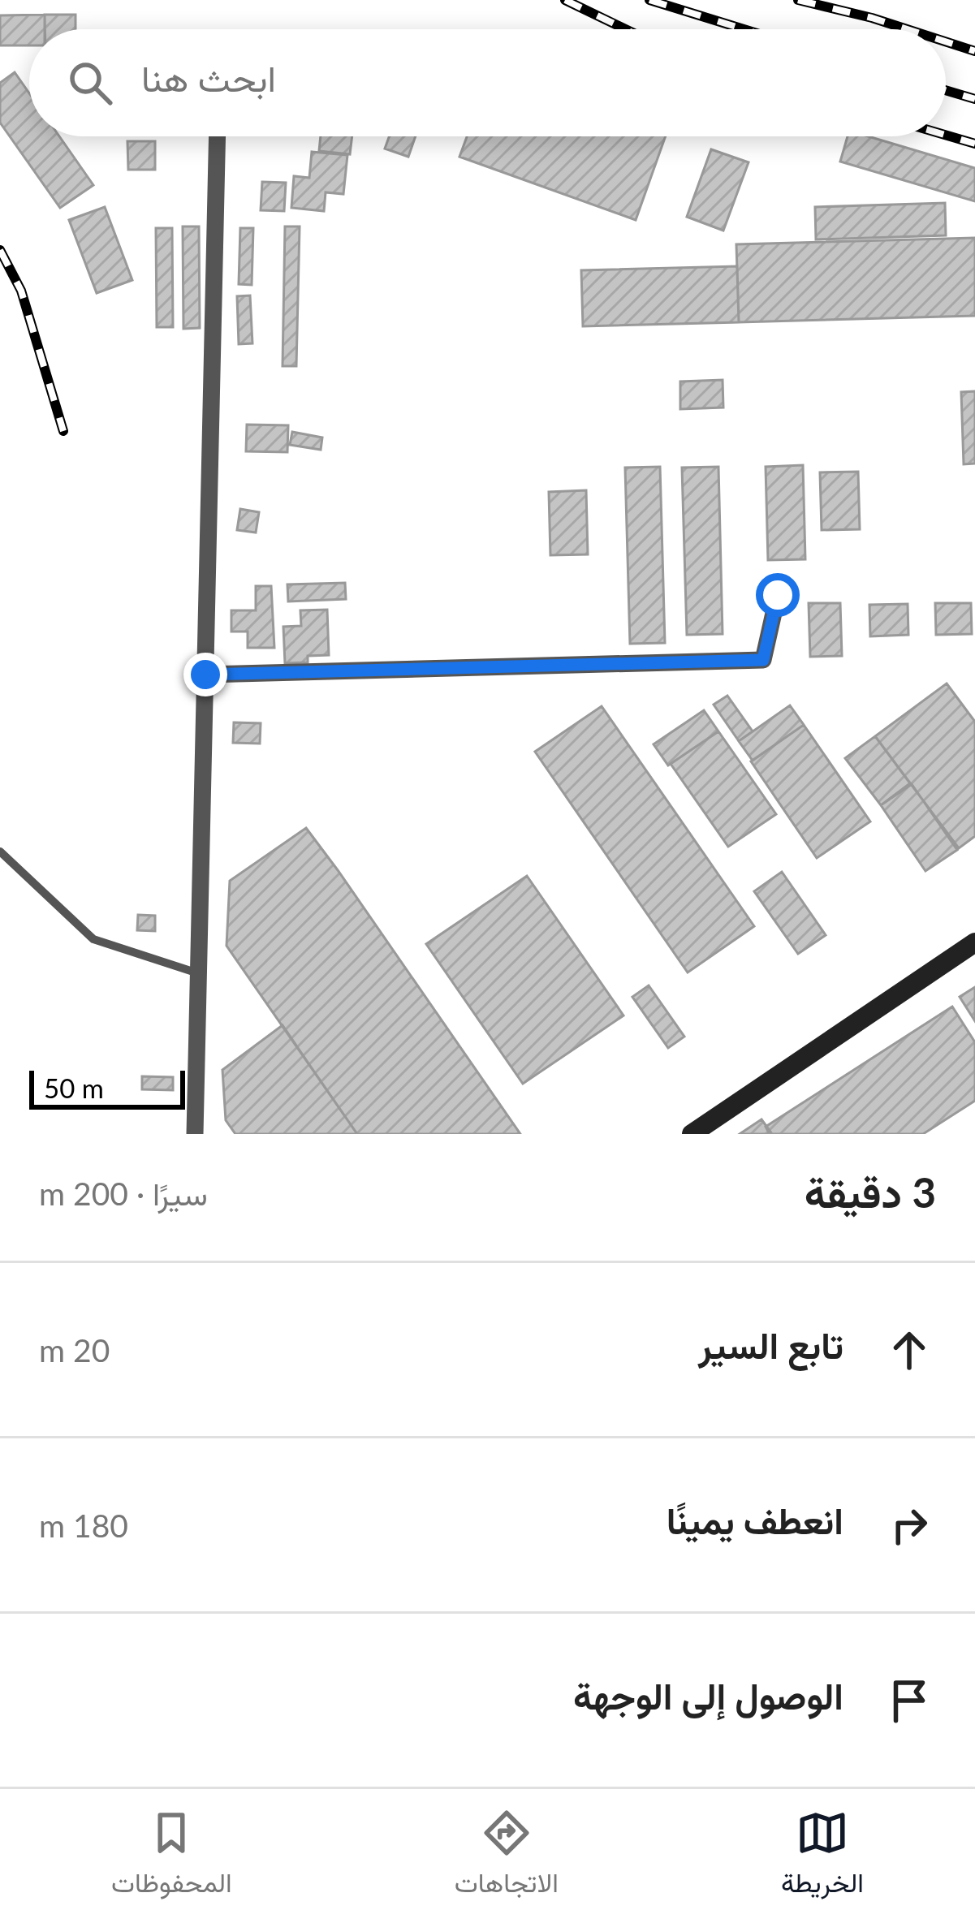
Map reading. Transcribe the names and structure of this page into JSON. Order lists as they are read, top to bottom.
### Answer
{
  "scale_bar": "50 m",
  "page": {
    "search": "ابحث هنا",
    "scale": "50 m",
    "heading": ["3 دقيقة", "سيرًا · 200 m"],
    "list": [
      ["تابع السير", "20 m"],
      ["انعطف يمينًا", "180 m"],
      "الوصول إلى الوجهة"
    ],
    "nav": ["الخريطة", "الاتجاهات", "المحفوظات"]
  }
}
